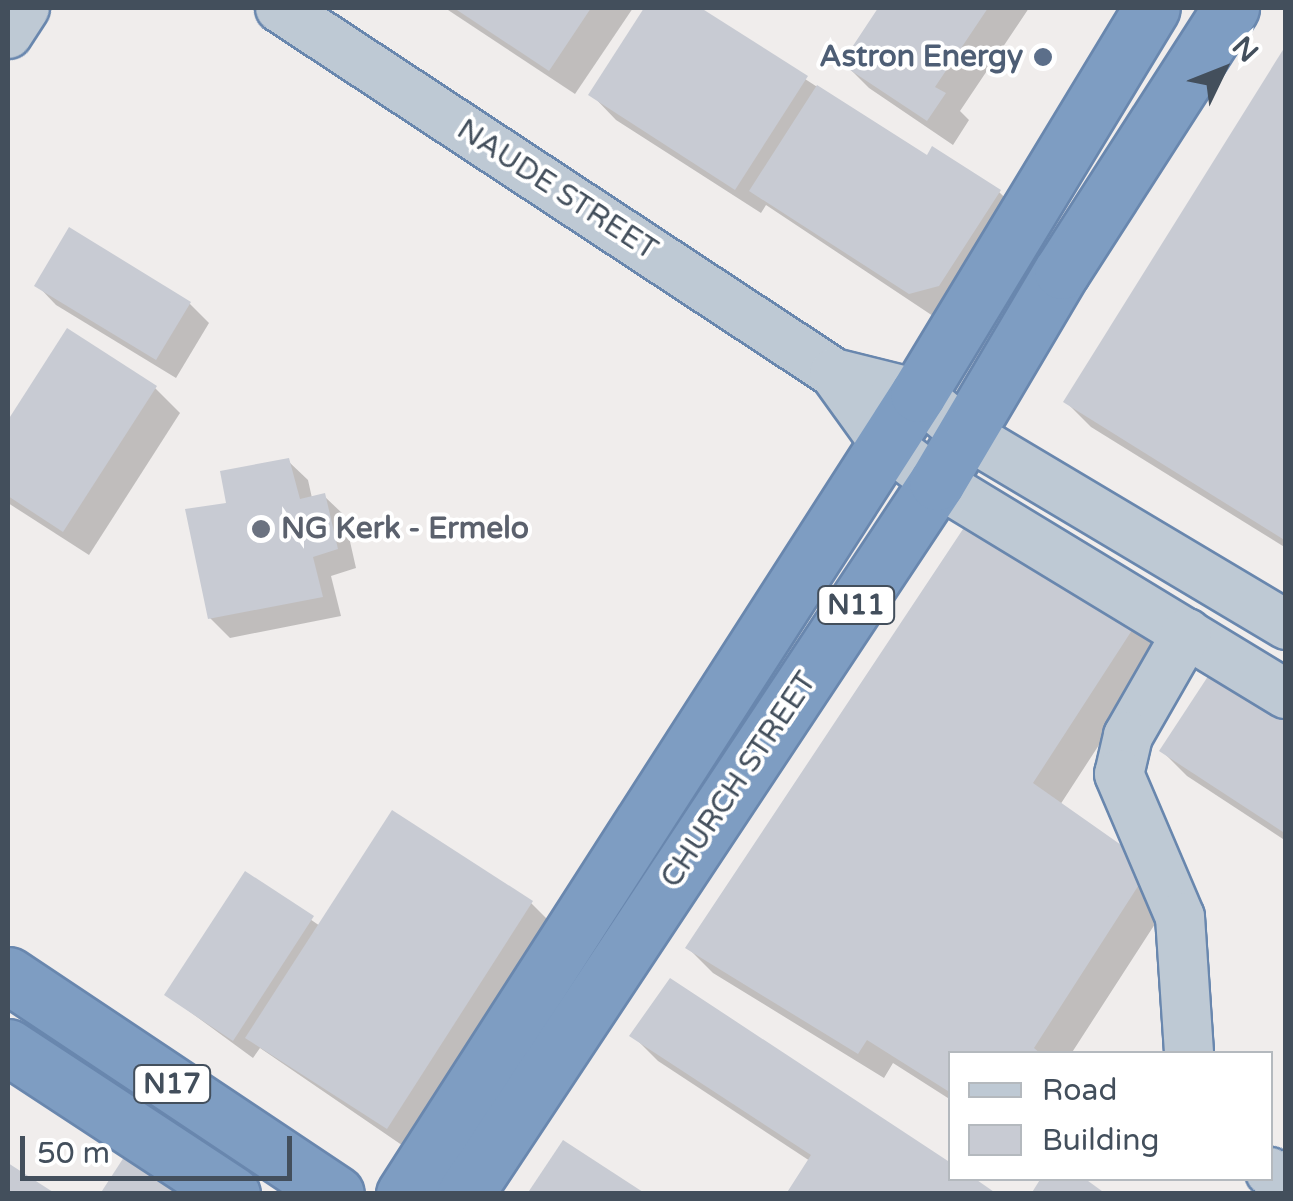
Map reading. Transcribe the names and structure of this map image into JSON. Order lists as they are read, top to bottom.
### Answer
{
  "streets": {
    "highway": ["N11", "CHURCH STREET", "N17"],
    "street": ["NAUDE STREET"]
  },
  "crossings": [
    ["NAUDE STREET", "CHURCH STREET"]
  ],
  "places": ["Astron Energy", "NG Kerk - Ermelo"],
  "legend": ["Road", "Building"],
  "scale_bar": "50 m",
  "north": "top right"
}
